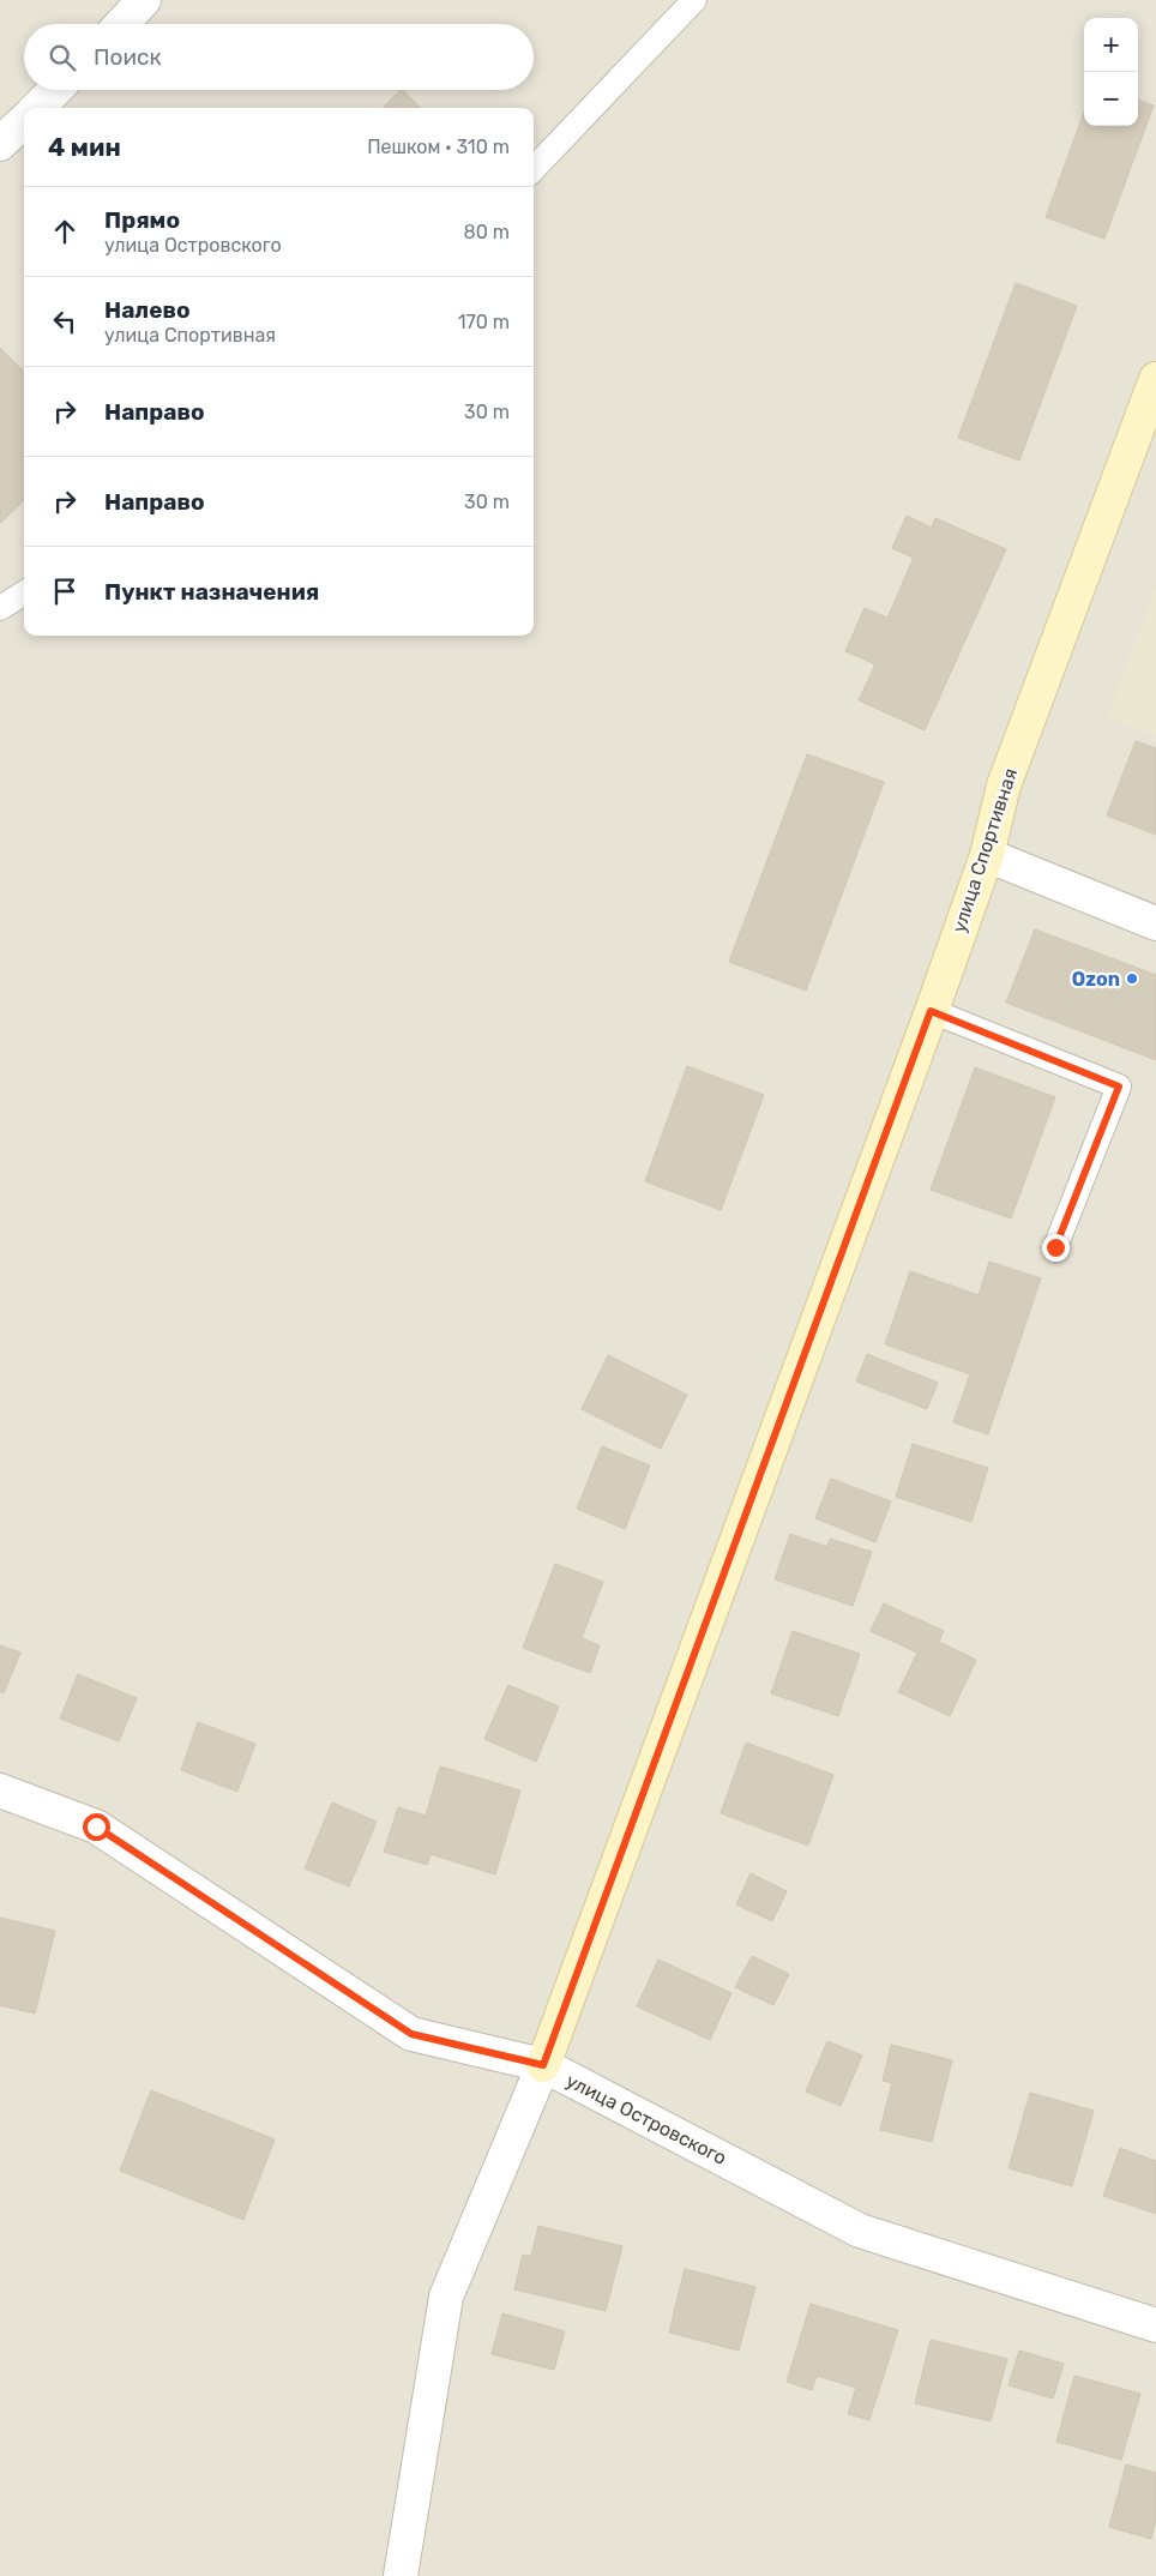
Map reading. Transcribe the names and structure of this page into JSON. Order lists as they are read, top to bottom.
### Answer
{
  "streets": {
    "street": ["улица Спортивная", "улица Островского"]
  },
  "crossings": [
    ["улица Спортивная", "улица Островского"]
  ],
  "places": ["Ozon"],
  "page": {
    "map_buttons": ["+", "−"],
    "search": "Поиск",
    "heading": ["4 мин", "Пешком · 310 m"],
    "list": [
      ["Прямо", "улица Островского", "80 m"],
      ["Налево", "улица Спортивная", "170 m"],
      ["Направо", "30 m"],
      ["Направо", "30 m"],
      "Пункт назначения"
    ]
  }
}
